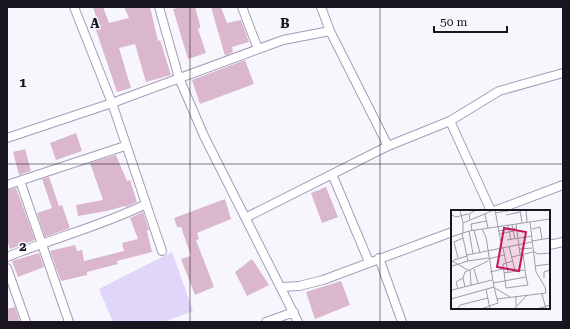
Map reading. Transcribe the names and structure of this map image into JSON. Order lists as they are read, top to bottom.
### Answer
{
  "scale_bar": "50 m",
  "grid": {
    "columns": ["A", "B"],
    "rows": ["1", "2"]
  }
}
